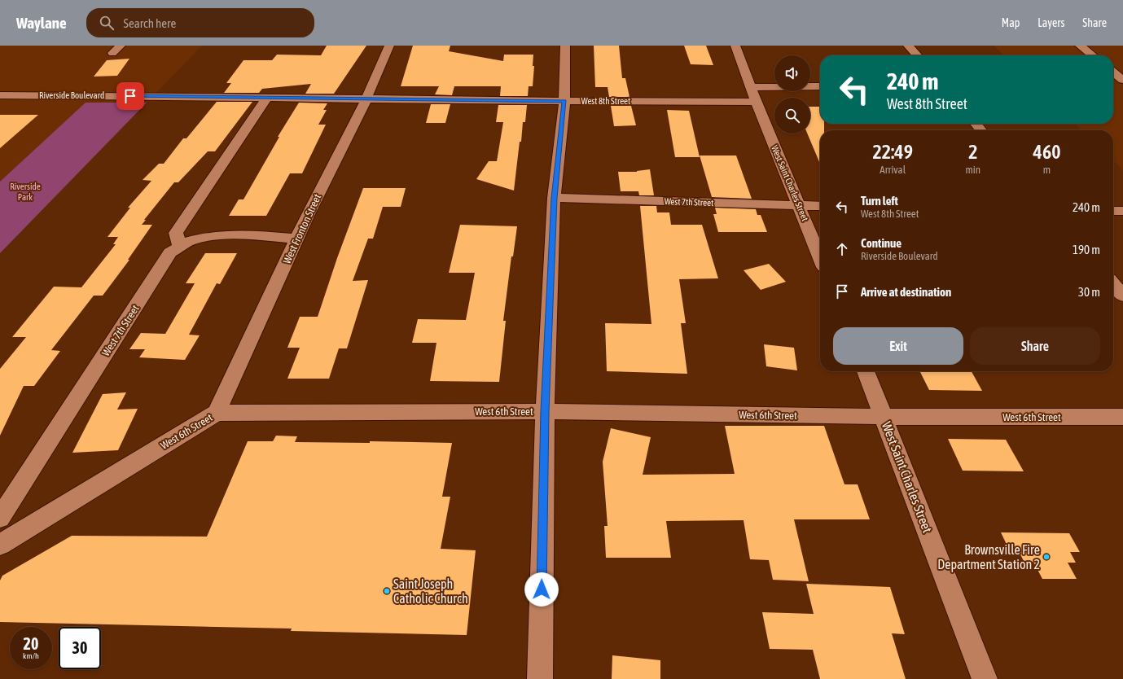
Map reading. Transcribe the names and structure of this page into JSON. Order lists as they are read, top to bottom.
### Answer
{
  "streets": {
    "street": [
      "Riverside Boulevard",
      "West 8th Street",
      "West Saint Charles Street",
      "West 7th Street",
      "West Fronton Street",
      "West 6th Street"
    ]
  },
  "crossings": [
    ["Riverside Boulevard", "West 8th Street"],
    ["West 8th Street", "West Saint Charles Street"],
    ["West 8th Street", "West Fronton Street"],
    ["West Saint Charles Street", "West 7th Street"],
    ["West Saint Charles Street", "West 6th Street"],
    ["West 7th Street", "West Fronton Street"],
    ["West Fronton Street", "West 6th Street"]
  ],
  "parks": ["Riverside Park"],
  "places": ["Brownsville Fire Department Station 2", "Saint Joseph Catholic Church"],
  "page": {
    "header": "Waylane",
    "search": "Search here",
    "nav": ["Map", "Layers", "Share"],
    "turn": ["240 m", "West 8th Street"],
    "eta": [
      "22:49",
      "Arrival",
      "2",
      "min",
      "460",
      "m"
    ],
    "list": [
      {
        "name": "Turn left",
        "note": "West 8th Street",
        "value": "240 m"
      },
      {
        "name": "Continue",
        "note": "Riverside Boulevard",
        "value": "190 m"
      },
      {
        "name": "Arrive at destination",
        "value": "30 m"
      }
    ],
    "buttons": ["Exit", "Share"],
    "speed": "20 km/h",
    "limit": "30"
  }
}
